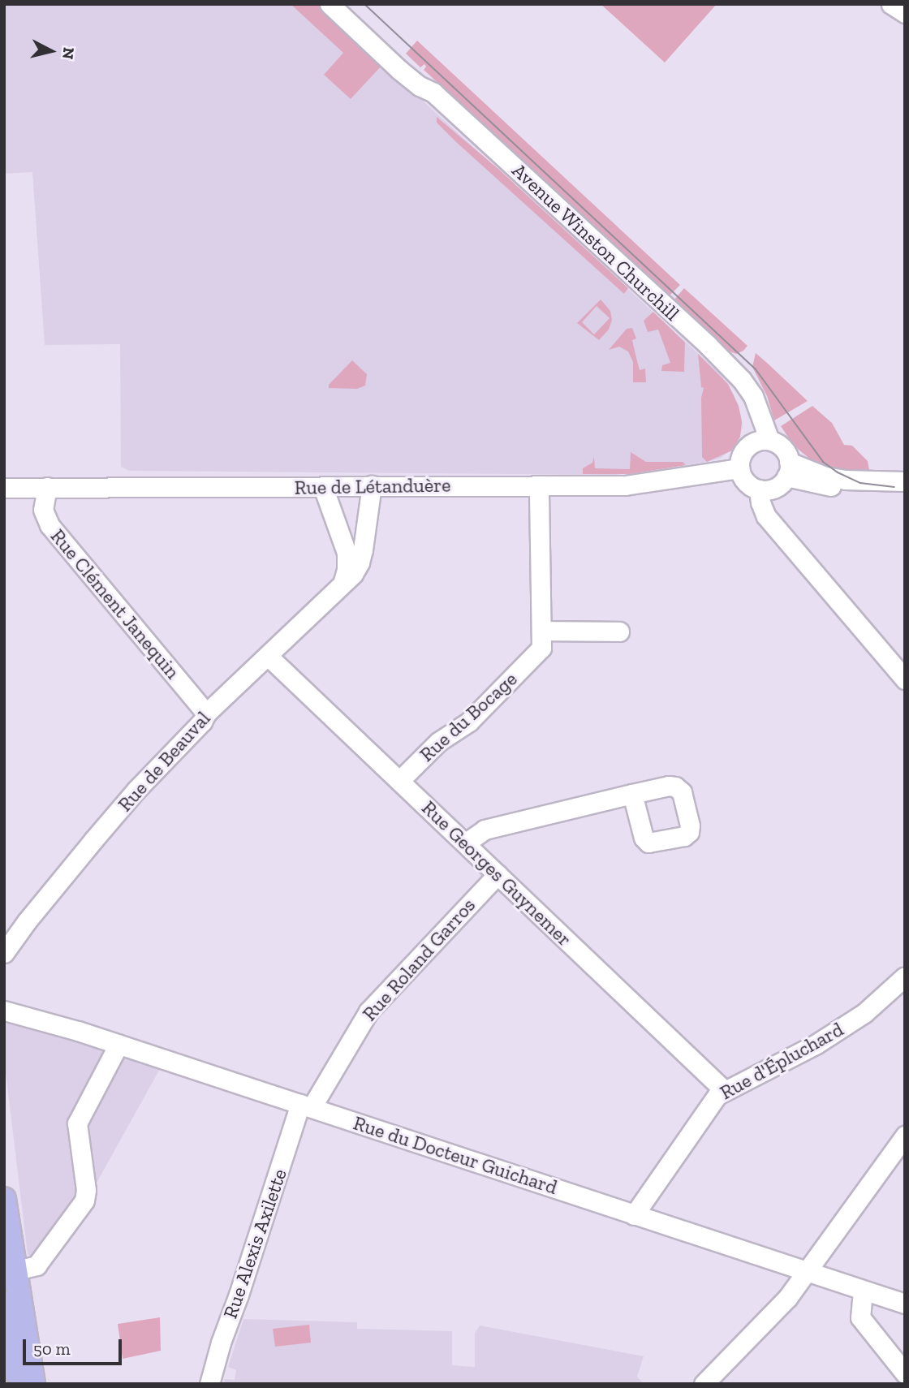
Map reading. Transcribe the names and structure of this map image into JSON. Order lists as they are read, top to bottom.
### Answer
{
  "streets": {
    "street": [
      "Avenue Winston Churchill",
      "Rue de Létanduère",
      "Rue Clément Janequin",
      "Rue du Bocage",
      "Rue de Beauval",
      "Rue Georges Guynemer",
      "Rue Roland Garros",
      "Rue d'Épluchard",
      "Rue du Docteur Guichard",
      "Rue Alexis Axilette"
    ]
  },
  "crossings": [
    ["Avenue Winston Churchill", "Rue de Létanduère"],
    ["Rue de Létanduère", "Rue Clément Janequin"],
    ["Rue de Létanduère", "Rue du Bocage"],
    ["Rue de Létanduère", "Rue de Beauval"],
    ["Rue Clément Janequin", "Rue de Beauval"],
    ["Rue du Bocage", "Rue Georges Guynemer"],
    ["Rue de Beauval", "Rue Georges Guynemer"],
    ["Rue Georges Guynemer", "Rue Roland Garros"],
    ["Rue Georges Guynemer", "Rue d'Épluchard"],
    ["Rue Roland Garros", "Rue du Docteur Guichard"],
    ["Rue Roland Garros", "Rue Alexis Axilette"],
    ["Rue d'Épluchard", "Rue du Docteur Guichard"],
    ["Rue du Docteur Guichard", "Rue Alexis Axilette"]
  ],
  "scale_bar": "50 m",
  "north": "right"
}
